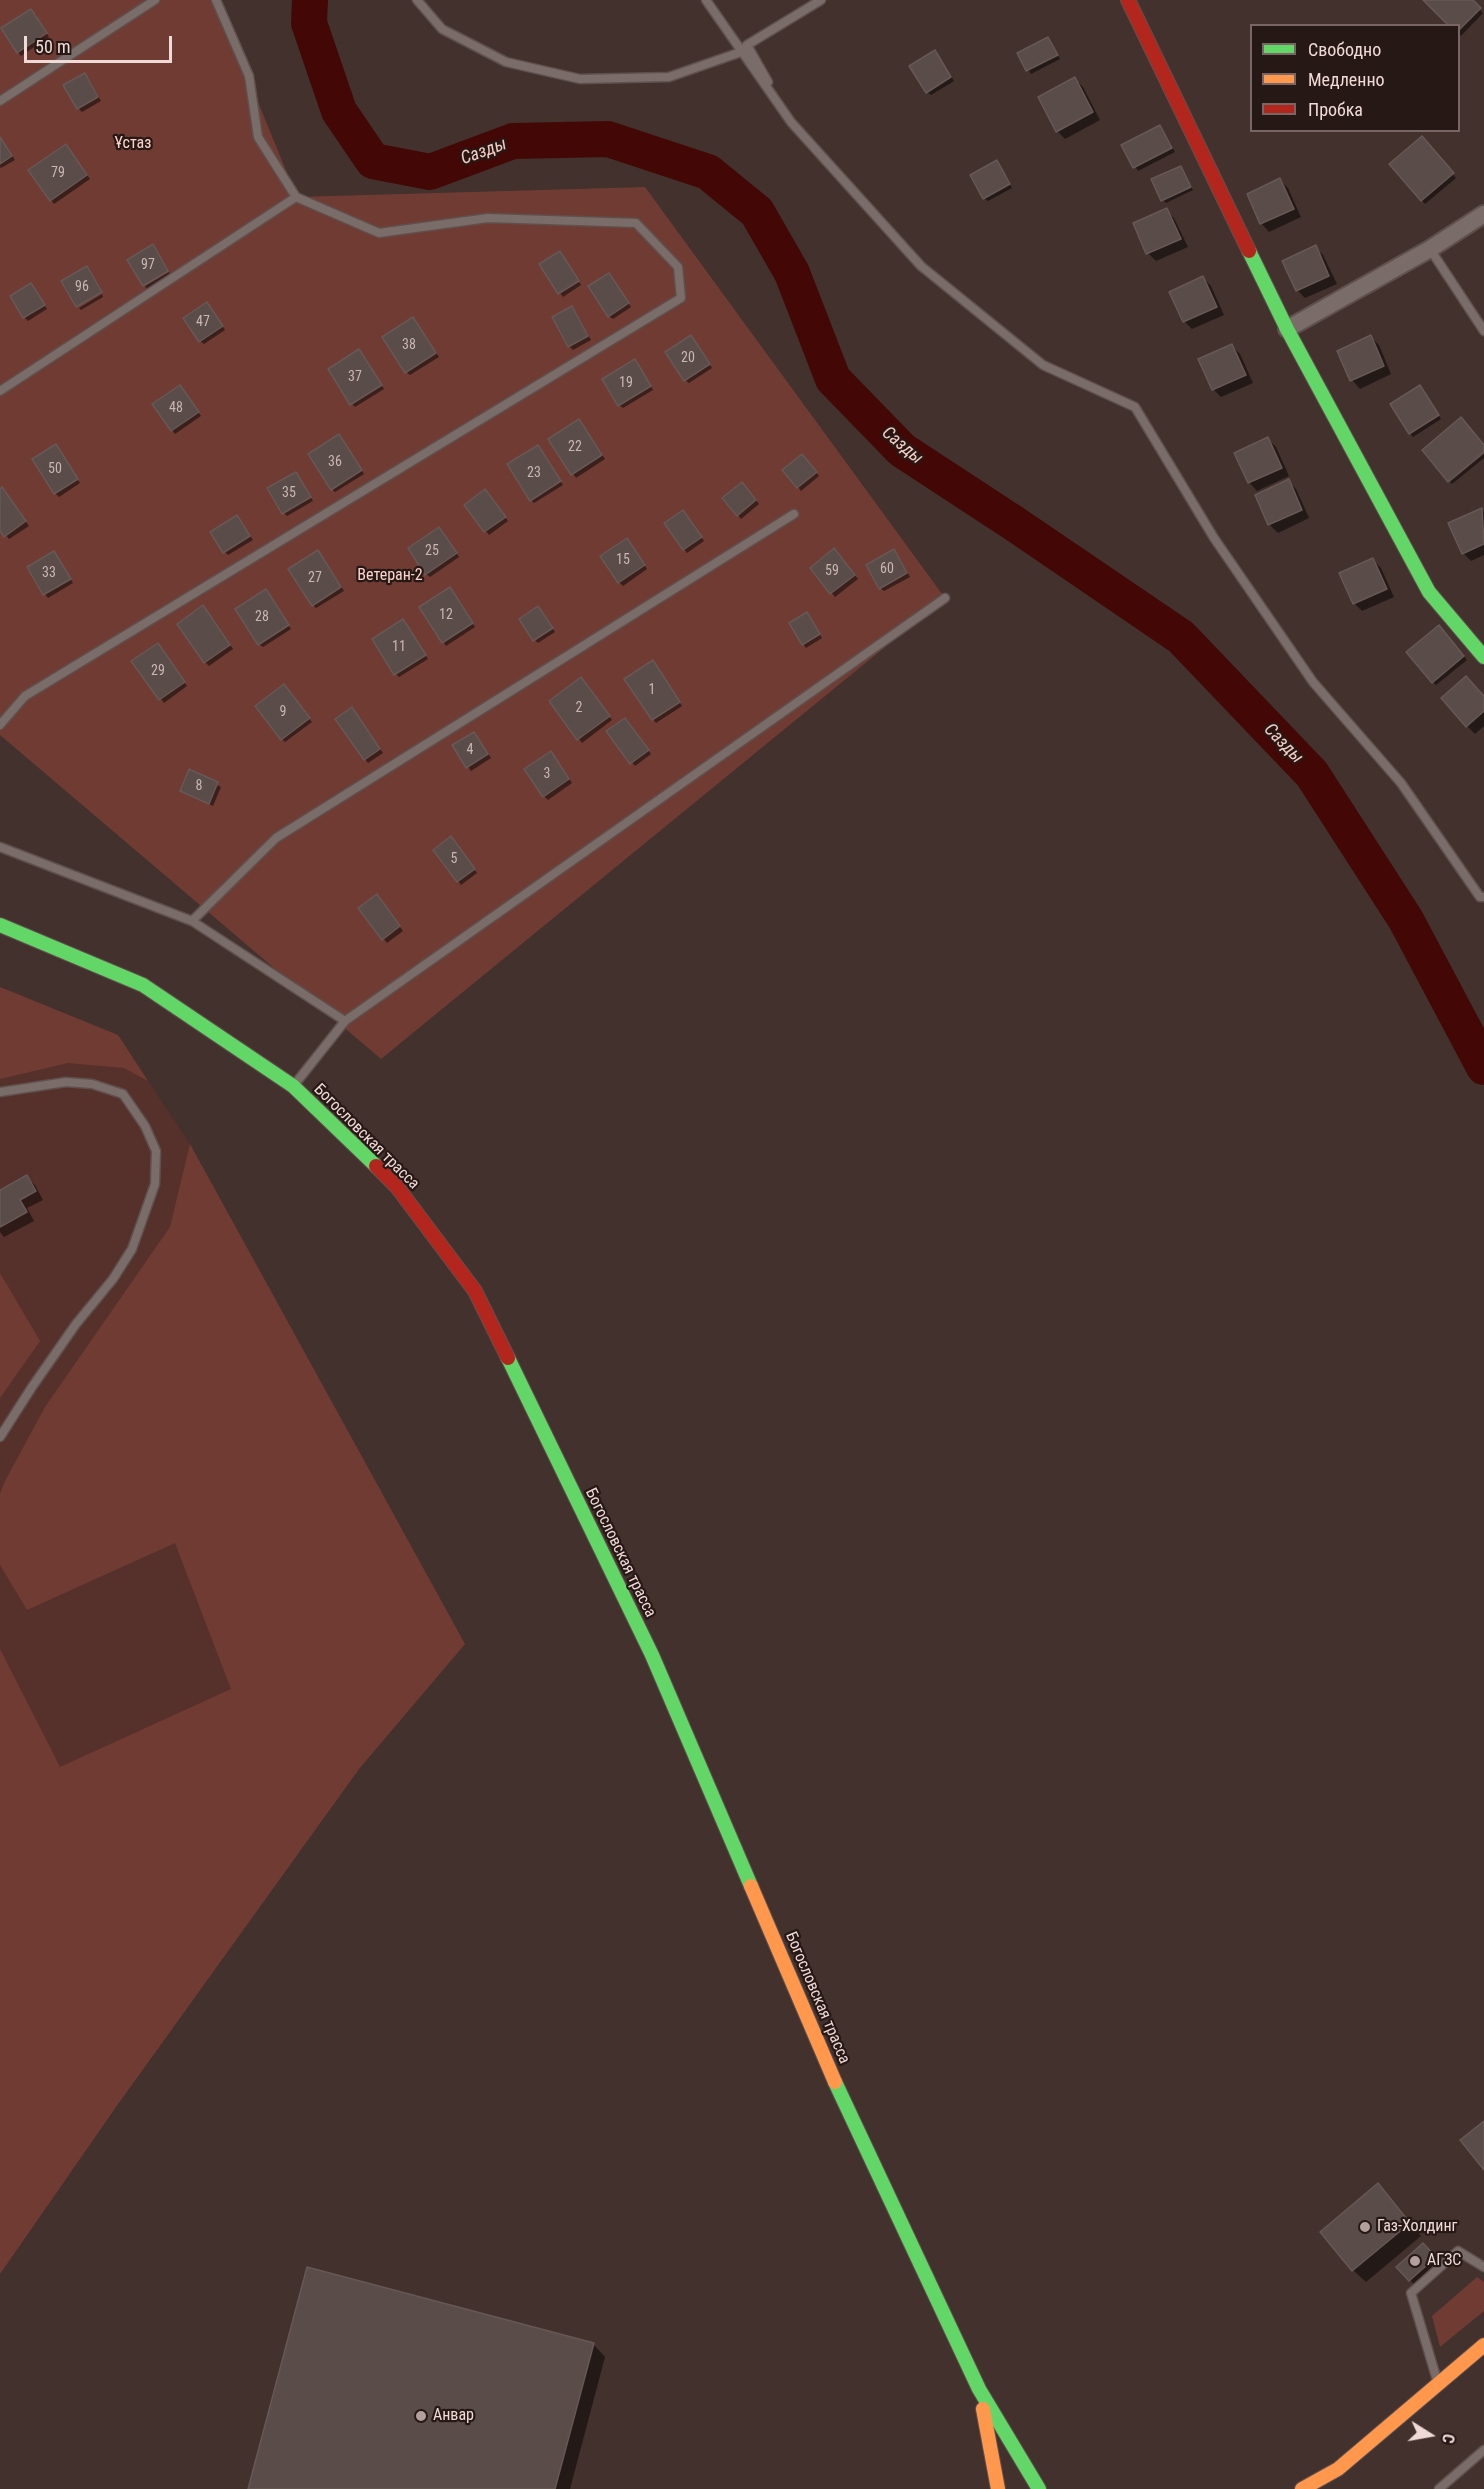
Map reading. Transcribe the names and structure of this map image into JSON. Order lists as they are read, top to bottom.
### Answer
{
  "streets": {
    "main road": ["Богословская трасса"]
  },
  "water": ["Сазды"],
  "parks": ["Ұстаз", "Ветеран-2"],
  "places": ["Газ-Холдинг", "АГЗС", "Анвар"],
  "house_numbers": [
    "79",
    "97",
    "96",
    "47",
    "38",
    "20",
    "37",
    "19",
    "48",
    "22",
    "36",
    "50",
    "23",
    "35",
    "25",
    "15",
    "60",
    "59",
    "33",
    "27",
    "12",
    "28",
    "11",
    "29",
    "1",
    "2",
    "9",
    "4",
    "3",
    "8",
    "5"
  ],
  "legend": ["Свободно", "Медленно", "Пробка"],
  "scale_bar": "50 m",
  "north": "right"
}
